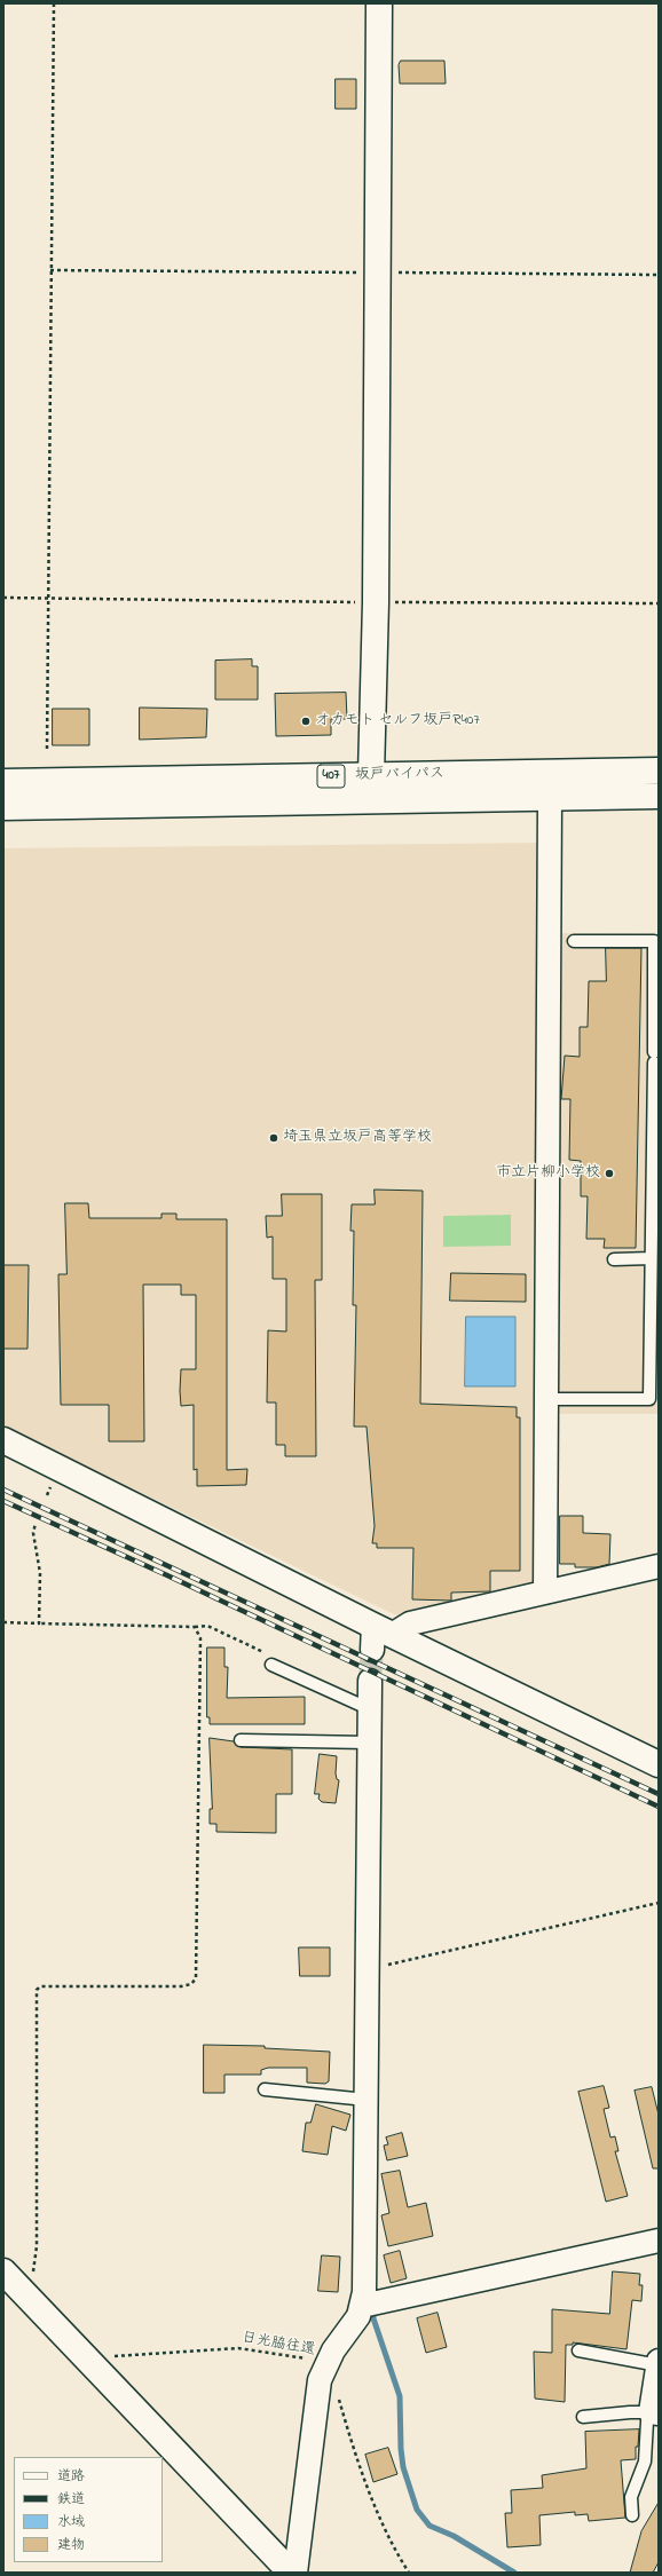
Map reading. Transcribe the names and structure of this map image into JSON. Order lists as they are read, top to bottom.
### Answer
{
  "streets": {
    "main road": ["坂戸バイパス", "407"],
    "path": ["日光脇往還"]
  },
  "places": ["オカモト セルフ坂戸R407", "埼玉県立坂戸高等学校", "市立片柳小学校"],
  "legend": [
    "道路",
    "鉄道",
    "水域",
    "建物"
  ]
}
